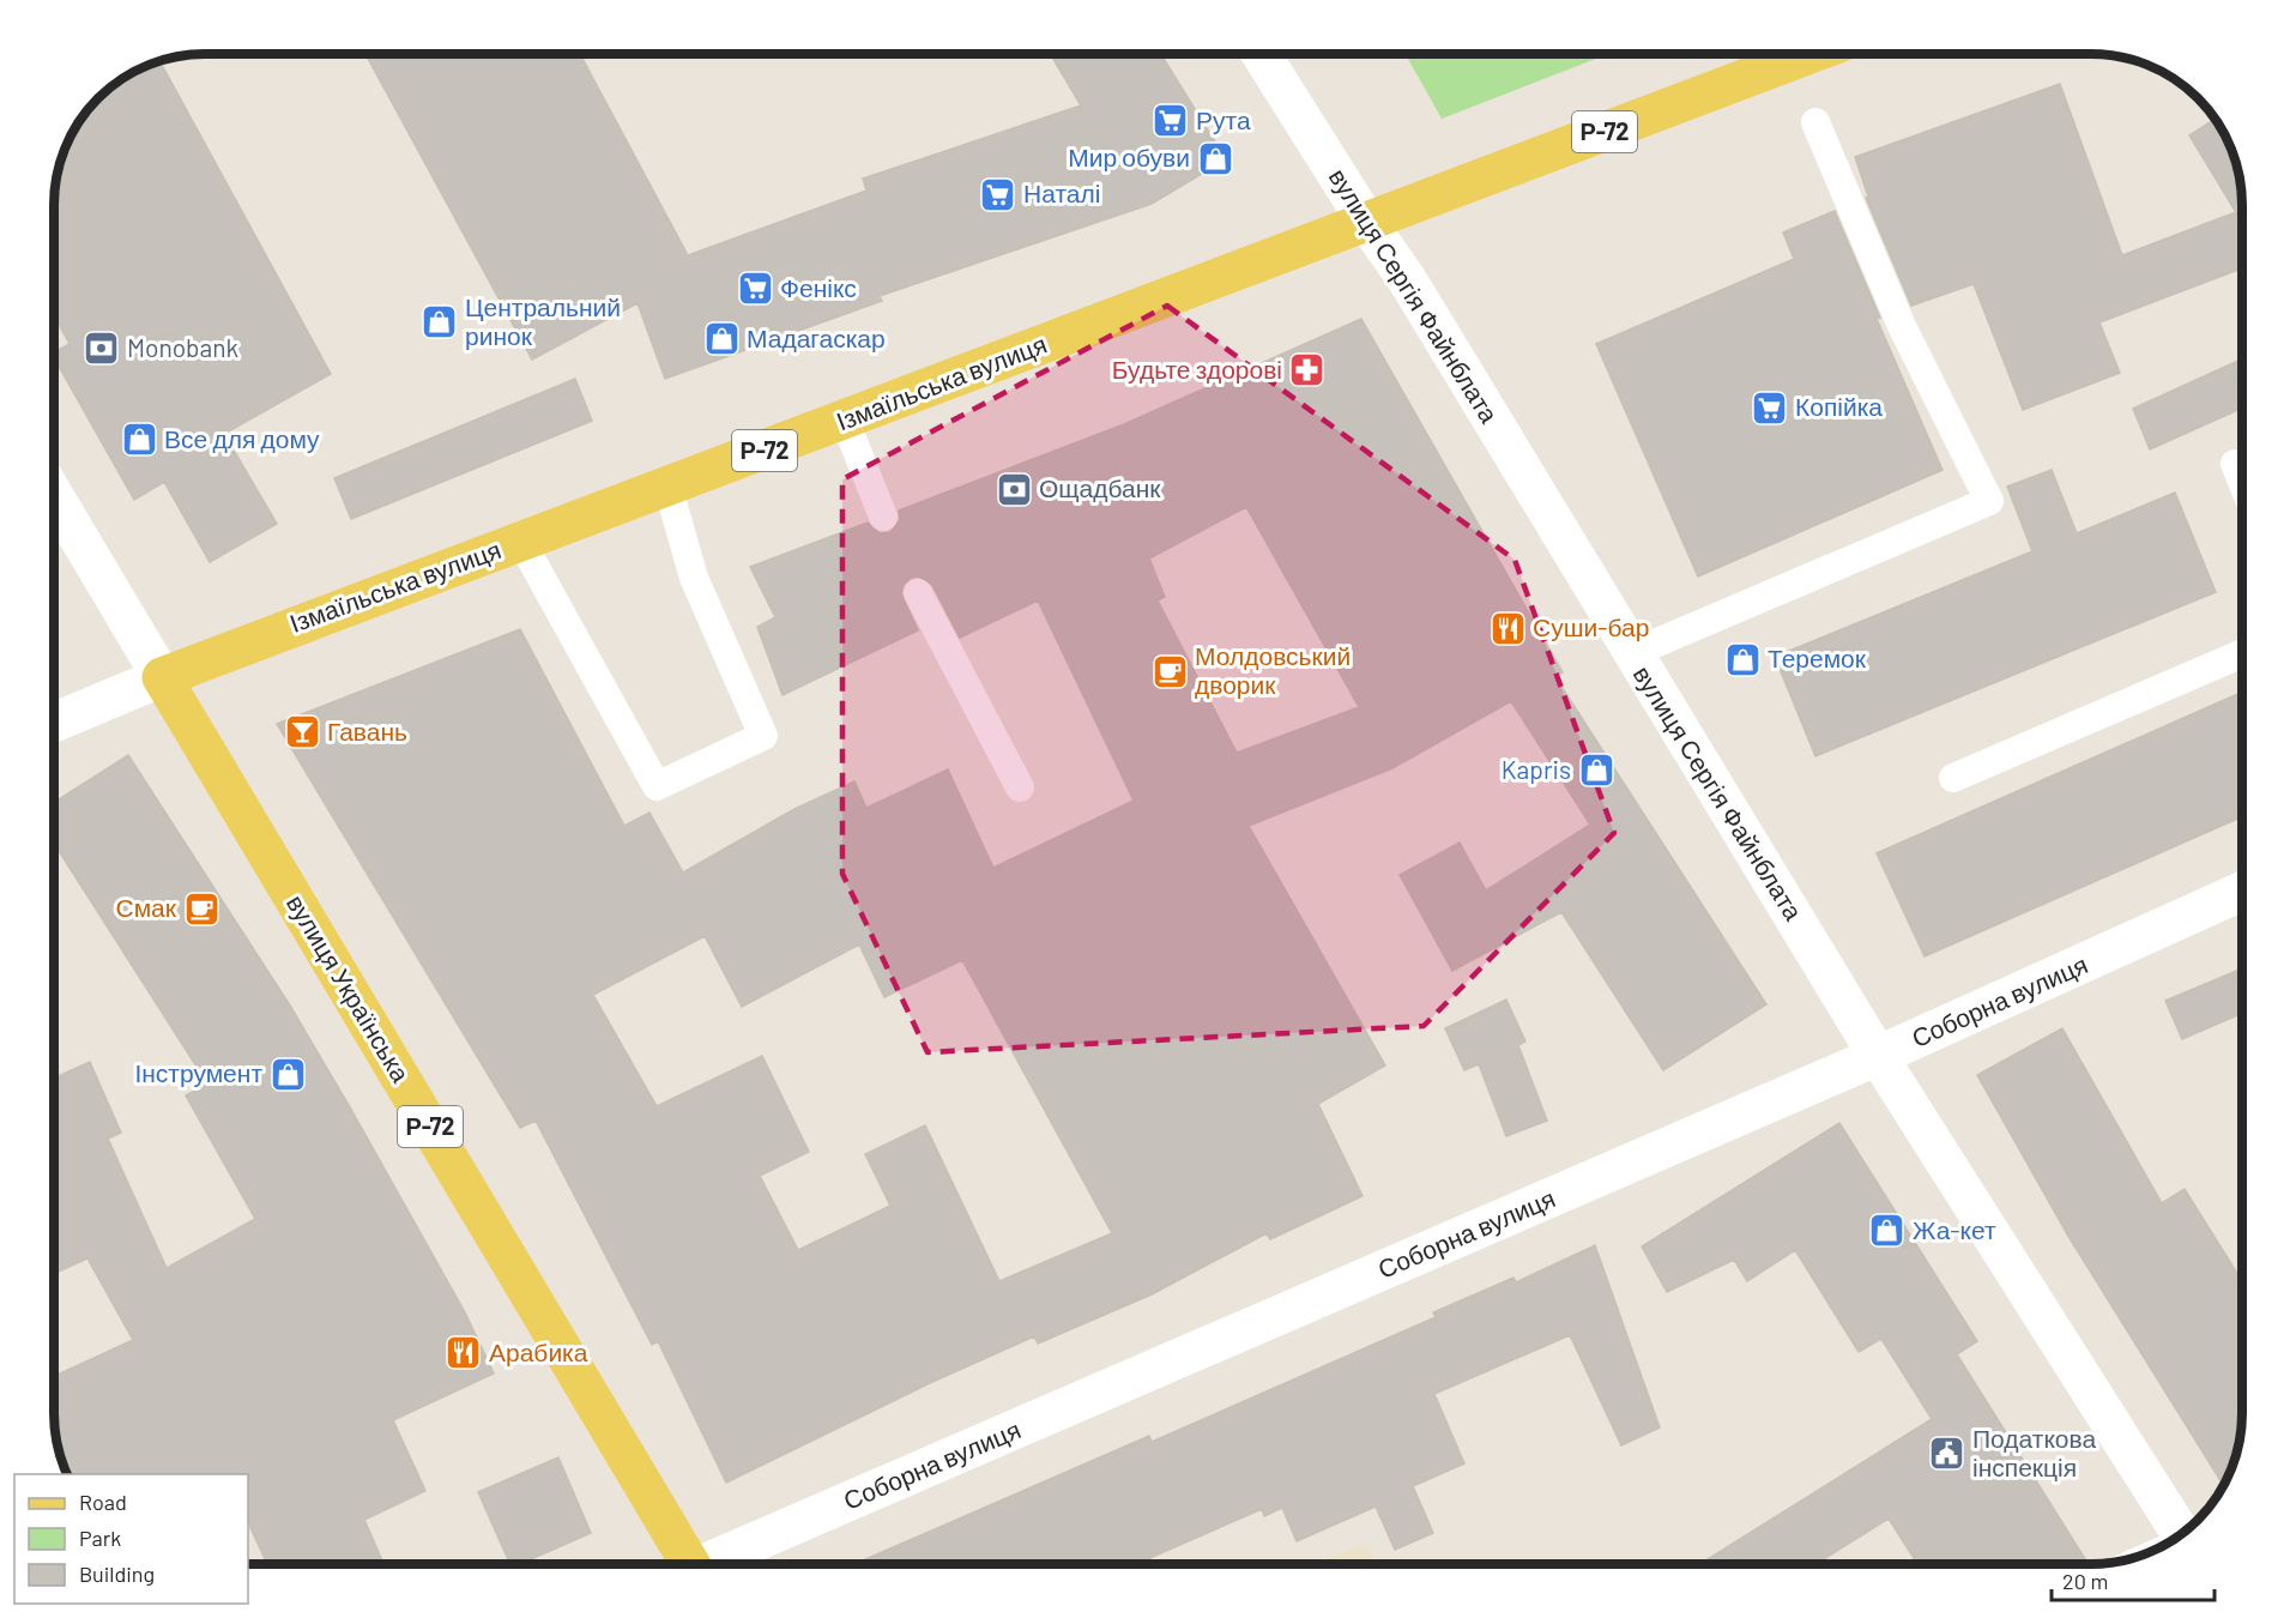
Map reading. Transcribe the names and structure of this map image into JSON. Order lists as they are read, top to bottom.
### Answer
{
  "streets": {
    "main road": ["Р-72", "Ізмаїльська вулиця", "вулиця Українська"],
    "street": ["вулиця Сергія Файнблата", "Соборна вулиця"]
  },
  "crossings": [
    ["вулиця Сергія Файнблата", "Ізмаїльська вулиця"],
    ["вулиця Сергія Файнблата", "Соборна вулиця"],
    ["Ізмаїльська вулиця", "вулиця Українська"]
  ],
  "places": {
    "supermarket": [
      "Рута",
      "Наталі",
      "Фенікс",
      "Копійка"
    ],
    "shop": [
      "Мир обуви",
      "Центральний ринок",
      "Мадагаскар",
      "Все для дому",
      "Теремок",
      "Kapris",
      "Інструмент",
      "Жа-кет"
    ],
    "bank": ["Monobank", "Ощадбанк"],
    "pharmacy": ["Будьте здорові"],
    "restaurant": ["Суши-бар", "Арабика"],
    "cafe": ["Молдовський дворик", "Смак"],
    "bar": ["Гавань"],
    "public building": ["Податкова інспекція"]
  },
  "legend": ["Road", "Park", "Building"],
  "scale_bar": "20 m"
}
